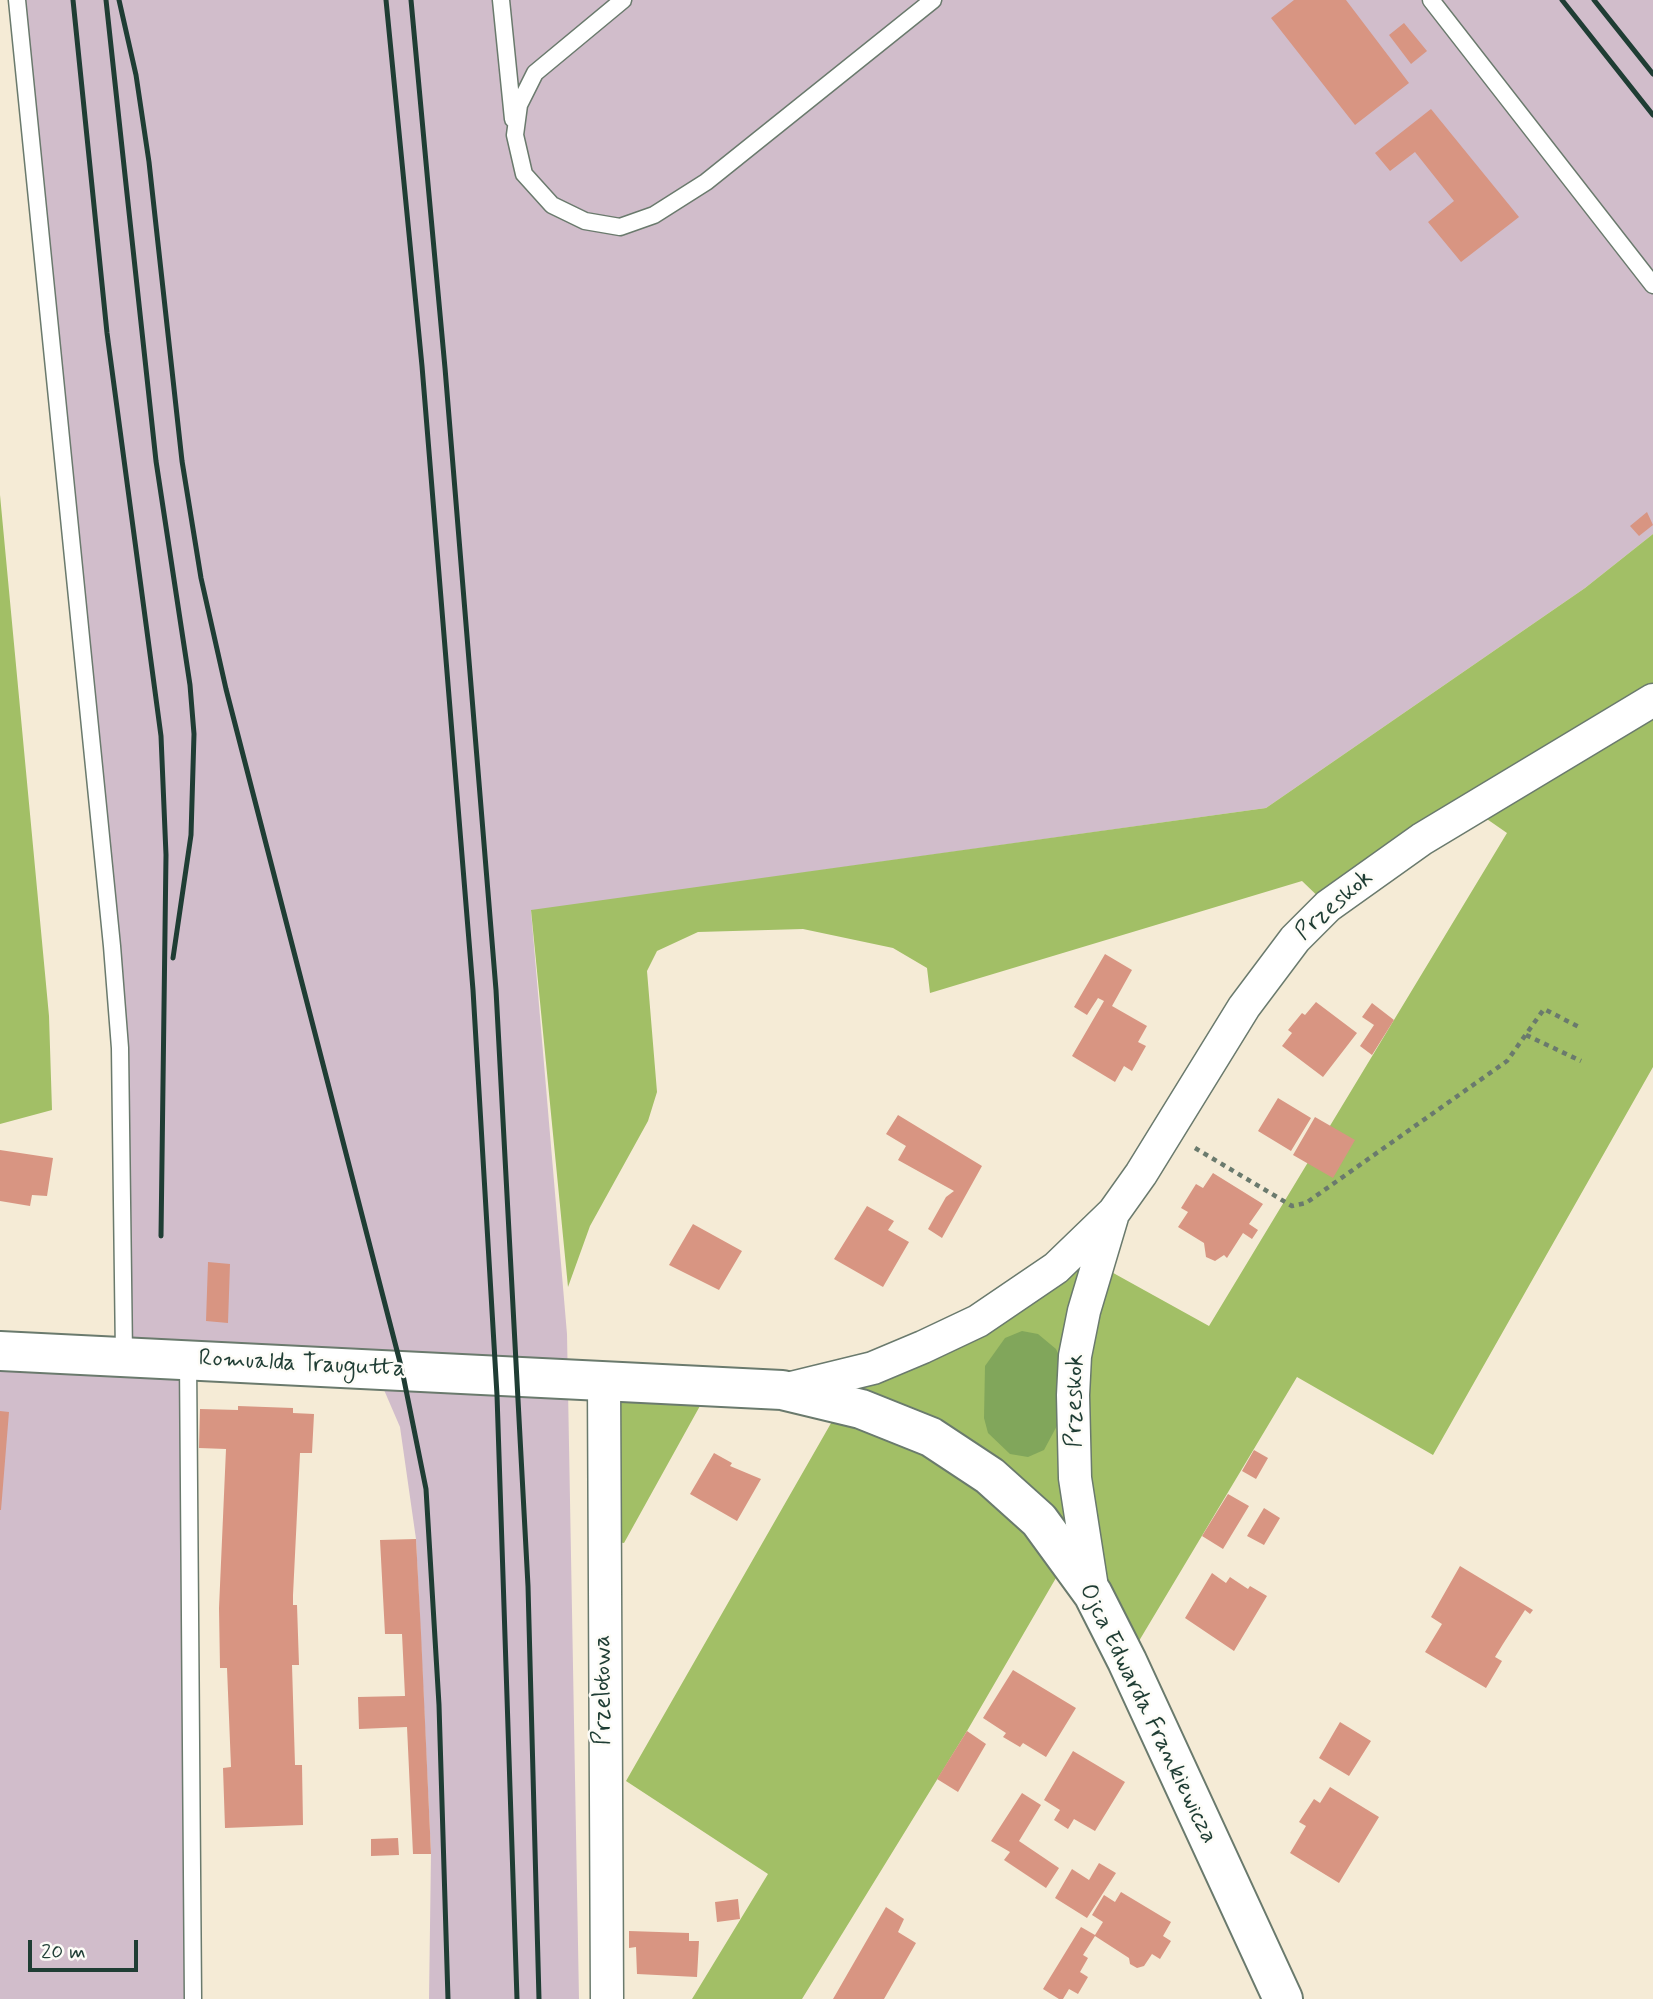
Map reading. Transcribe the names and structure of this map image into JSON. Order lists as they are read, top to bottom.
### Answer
{
  "streets": {
    "street": [
      "Przeskok",
      "Romualda Traugutta",
      "Przelotowa",
      "Ojca Edwarda Frankiewicza"
    ]
  },
  "crossings": [
    ["Przeskok", "Ojca Edwarda Frankiewicza"],
    ["Romualda Traugutta", "Przelotowa"],
    ["Romualda Traugutta", "Ojca Edwarda Frankiewicza"],
    ["Przelotowa", "Ojca Edwarda Frankiewicza"]
  ],
  "scale_bar": "20 m"
}
